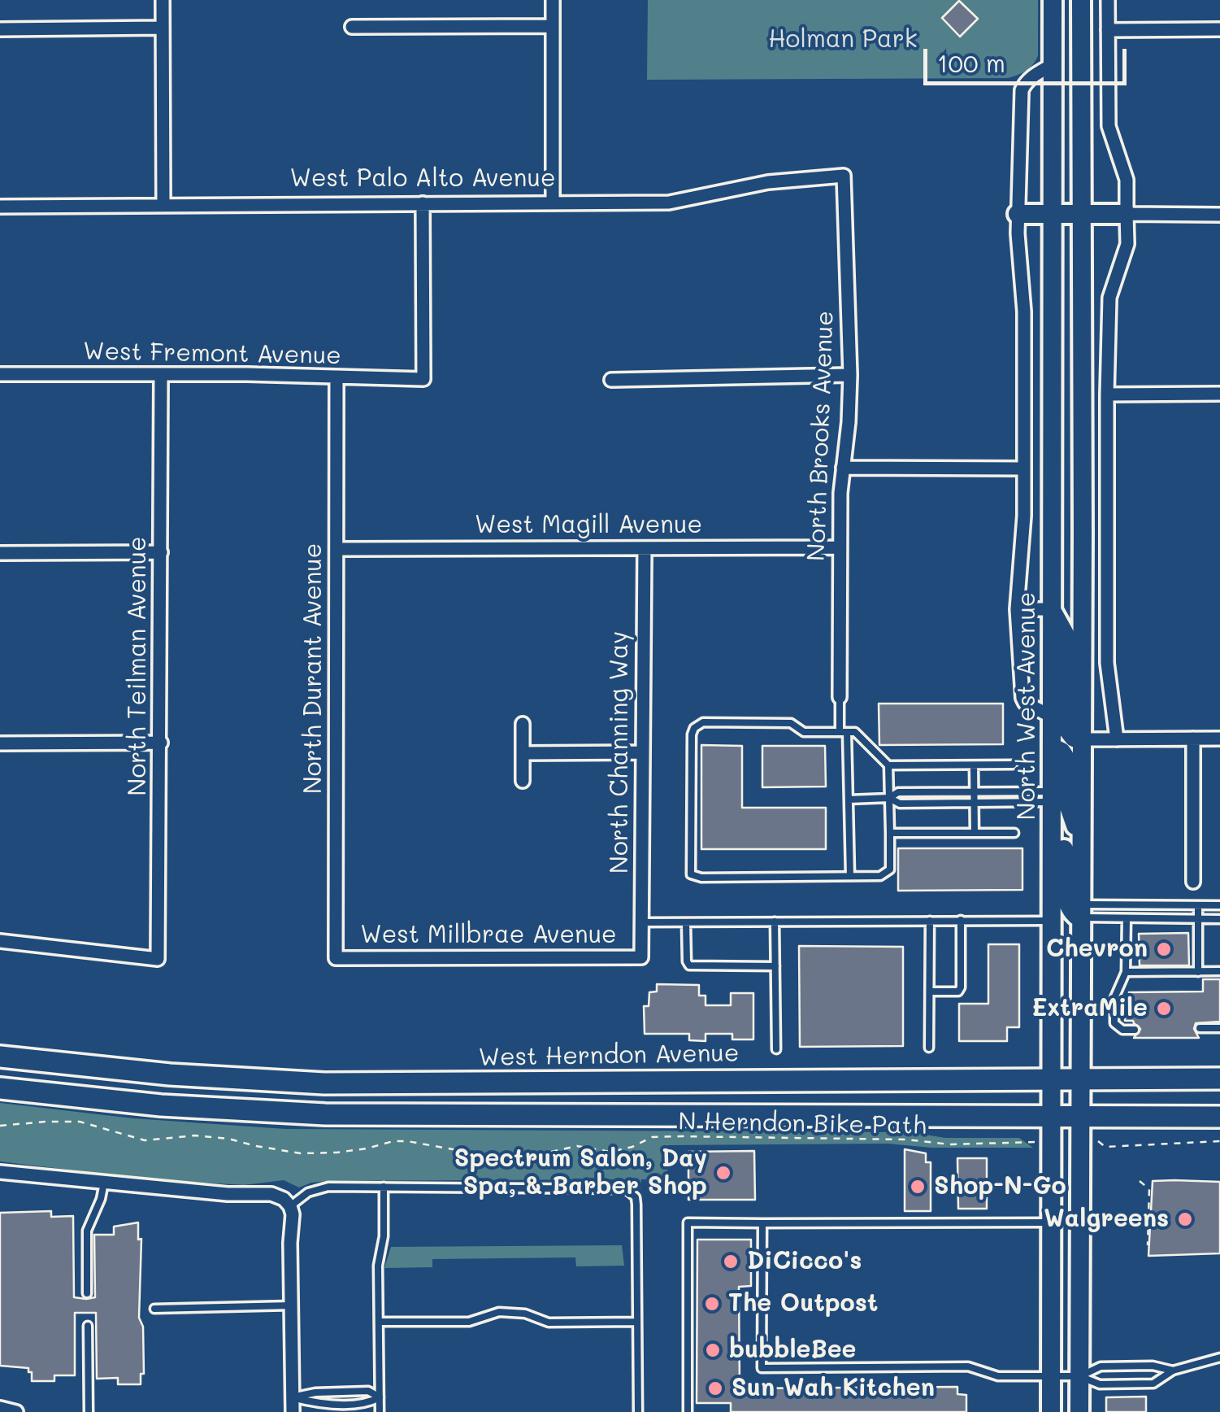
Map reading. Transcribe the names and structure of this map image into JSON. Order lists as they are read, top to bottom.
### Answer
{
  "streets": {
    "main road": ["North West Avenue", "West Herndon Avenue"],
    "street": [
      "West Palo Alto Avenue",
      "West Fremont Avenue",
      "North Brooks Avenue",
      "West Magill Avenue",
      "North Teilman Avenue",
      "North Durant Avenue",
      "North Channing Way",
      "West Millbrae Avenue"
    ],
    "path": ["N Herndon Bike Path"]
  },
  "crossings": [
    ["West Palo Alto Avenue", "West Fremont Avenue"],
    ["West Palo Alto Avenue", "North Brooks Avenue"],
    ["West Fremont Avenue", "North Teilman Avenue"],
    ["West Fremont Avenue", "North Durant Avenue"],
    ["North Brooks Avenue", "West Magill Avenue"],
    ["West Magill Avenue", "North Durant Avenue"],
    ["West Magill Avenue", "North Channing Way"],
    ["North Durant Avenue", "West Millbrae Avenue"],
    ["North West Avenue", "West Herndon Avenue"],
    ["North Channing Way", "West Millbrae Avenue"]
  ],
  "parks": ["Holman Park"],
  "places": [
    "Chevron",
    "ExtraMile",
    "Spectrum Salon, Day Spa, & Barber Shop",
    "Shop-N-Go",
    "Walgreens",
    "DiCicco's",
    "The Outpost",
    "bubbleBee",
    "Sun Wah Kitchen"
  ],
  "scale_bar": "100 m"
}
